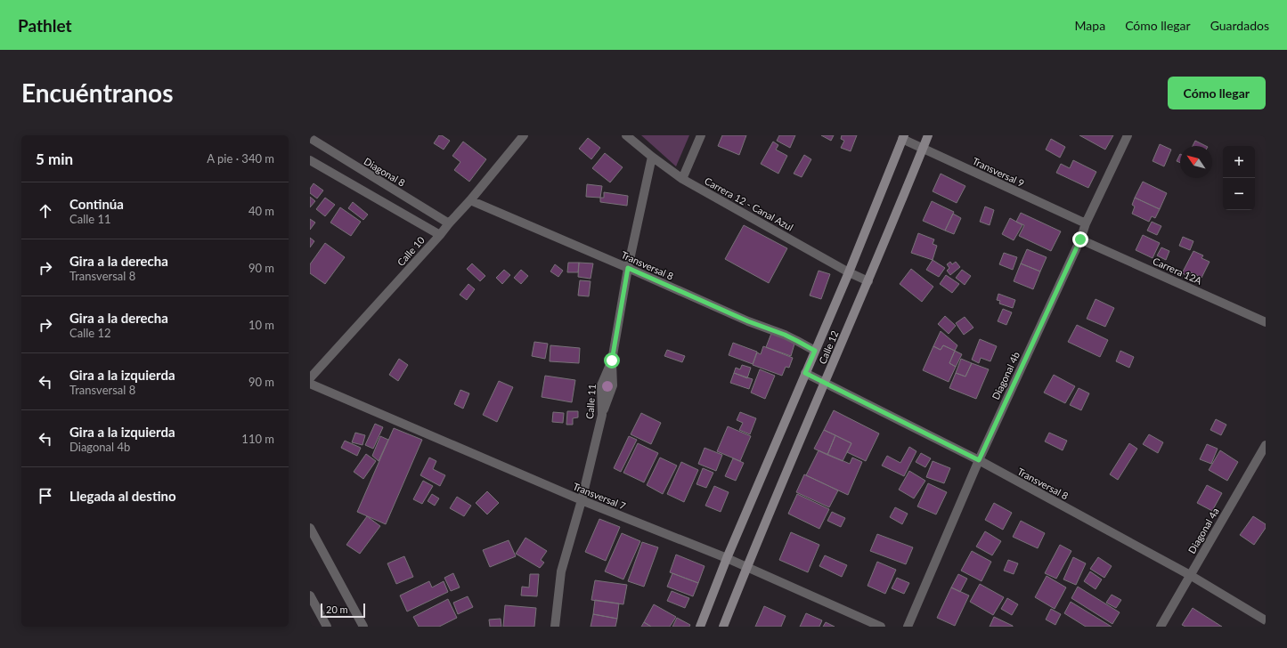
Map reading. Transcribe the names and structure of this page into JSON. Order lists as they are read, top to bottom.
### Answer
{
  "streets": {
    "street": [
      "Diagonal 8",
      "Transversal 9",
      "Carrera 12 - Canal Azul",
      "Calle 10",
      "Transversal 8",
      "Carrera 12A",
      "Calle 12",
      "Diagonal 4b",
      "Calle 11",
      "Transversal 7",
      "Diagonal 4a"
    ]
  },
  "crossings": [
    ["Diagonal 8", "Calle 10"],
    ["Transversal 9", "Calle 12"],
    ["Transversal 9", "Diagonal 4b"],
    ["Carrera 12 - Canal Azul", "Calle 12"],
    ["Calle 10", "Transversal 8"],
    ["Transversal 8", "Calle 12"],
    ["Transversal 8", "Diagonal 4b"],
    ["Transversal 8", "Calle 11"],
    ["Transversal 8", "Diagonal 4a"],
    ["Carrera 12A", "Diagonal 4b"],
    ["Calle 12", "Transversal 7"],
    ["Calle 11", "Transversal 7"]
  ],
  "scale_bar": "20 m",
  "north": "top left",
  "page": {
    "header": "Pathlet",
    "nav": ["Mapa", "Cómo llegar", "Guardados"],
    "buttons": "Cómo llegar",
    "title": "Encuéntranos",
    "heading": ["5 min", "A pie · 340 m"],
    "map_buttons": ["+", "−"],
    "list": [
      ["Continúa", "Calle 11", "40 m"],
      ["Gira a la derecha", "Transversal 8", "90 m"],
      ["Gira a la derecha", "Calle 12", "10 m"],
      ["Gira a la izquierda", "Transversal 8", "90 m"],
      ["Gira a la izquierda", "Diagonal 4b", "110 m"],
      "Llegada al destino"
    ],
    "scale": "20 m"
  }
}
